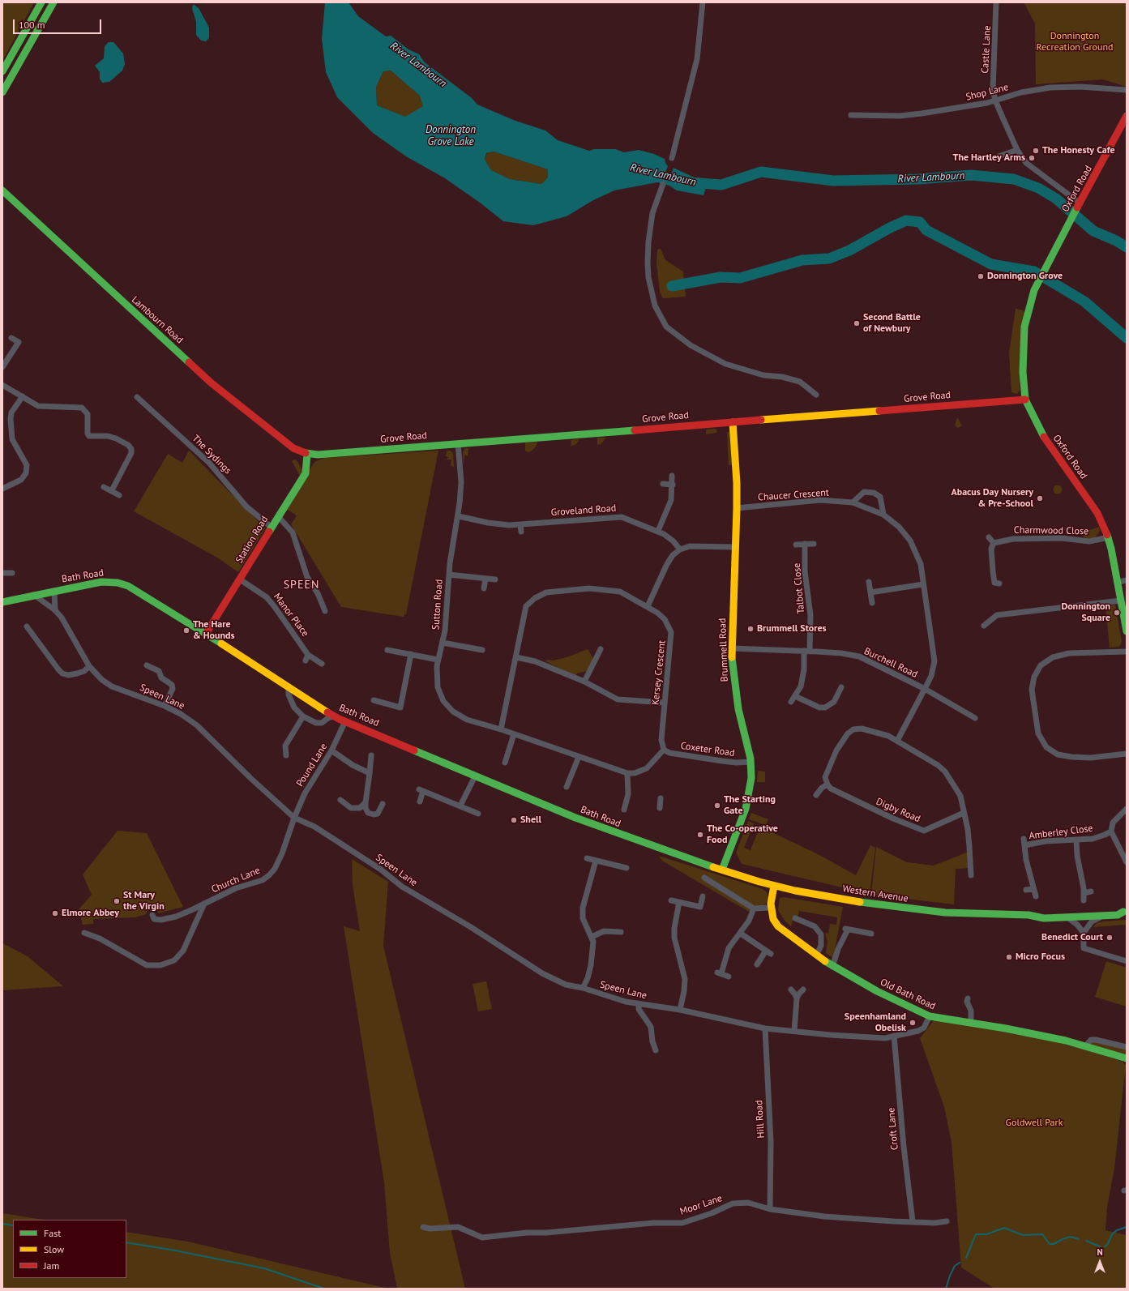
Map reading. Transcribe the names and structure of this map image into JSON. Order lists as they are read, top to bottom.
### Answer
{
  "streets": {
    "main road": [
      "Oxford Road",
      "Lambourn Road",
      "Grove Road",
      "Station Road",
      "Bath Road",
      "Brummell Road",
      "Western Avenue",
      "Old Bath Road"
    ],
    "street": [
      "Castle Lane",
      "Shop Lane",
      "The Sydings",
      "Chaucer Crescent",
      "Groveland Road",
      "Charmwood Close",
      "Talbot Close",
      "Sutton Road",
      "Manor Place",
      "Burchell Road",
      "Kersey Crescent",
      "Speen Lane",
      "Coxeter Road",
      "Pound Lane",
      "Digby Road",
      "Amberley Close",
      "Church Lane",
      "Hill Road",
      "Croft Lane",
      "Moor Lane"
    ]
  },
  "crossings": [
    ["Castle Lane", "Shop Lane"],
    ["Castle Lane", "Oxford Road"],
    ["Oxford Road", "Grove Road"],
    ["Oxford Road", "Charmwood Close"],
    ["Lambourn Road", "Grove Road"],
    ["Lambourn Road", "Station Road"],
    ["Grove Road", "Station Road"],
    ["Grove Road", "Sutton Road"],
    ["Grove Road", "Brummell Road"],
    ["The Sydings", "Station Road"],
    ["Chaucer Crescent", "Brummell Road"],
    ["Chaucer Crescent", "Burchell Road"],
    ["Groveland Road", "Sutton Road"],
    ["Station Road", "Bath Road"],
    ["Station Road", "Manor Place"],
    ["Bath Road", "Brummell Road"],
    ["Bath Road", "Speen Lane"],
    ["Bath Road", "Pound Lane"],
    ["Bath Road", "Western Avenue"],
    ["Talbot Close", "Burchell Road"],
    ["Sutton Road", "Kersey Crescent"],
    ["Brummell Road", "Burchell Road"],
    ["Brummell Road", "Coxeter Road"],
    ["Brummell Road", "Western Avenue"],
    ["Kersey Crescent", "Coxeter Road"],
    ["Speen Lane", "Pound Lane"],
    ["Speen Lane", "Church Lane"],
    ["Speen Lane", "Old Bath Road"],
    ["Speen Lane", "Hill Road"],
    ["Speen Lane", "Croft Lane"],
    ["Pound Lane", "Church Lane"],
    ["Western Avenue", "Old Bath Road"],
    ["Hill Road", "Moor Lane"],
    ["Croft Lane", "Moor Lane"]
  ],
  "districts": ["SPEEN"],
  "water": ["River Lambourn", "Donnington Grove Lake"],
  "parks": ["Donnington Recreation Ground", "Goldwell Park"],
  "places": [
    "The Honesty Cafe",
    "The Hartley Arms",
    "Donnington Grove",
    "Second Battle of Newbury",
    "Abacus Day Nursery & Pre-School",
    "Donnington Square",
    "Brummell Stores",
    "The Hare & Hounds",
    "The Starting Gate",
    "Shell",
    "The Co-operative Food",
    "St Mary the Virgin",
    "Elmore Abbey",
    "Benedict Court",
    "Micro Focus",
    "Speenhamland Obelisk"
  ],
  "legend": ["Fast", "Slow", "Jam"],
  "scale_bar": "100 m",
  "north": "top"
}
